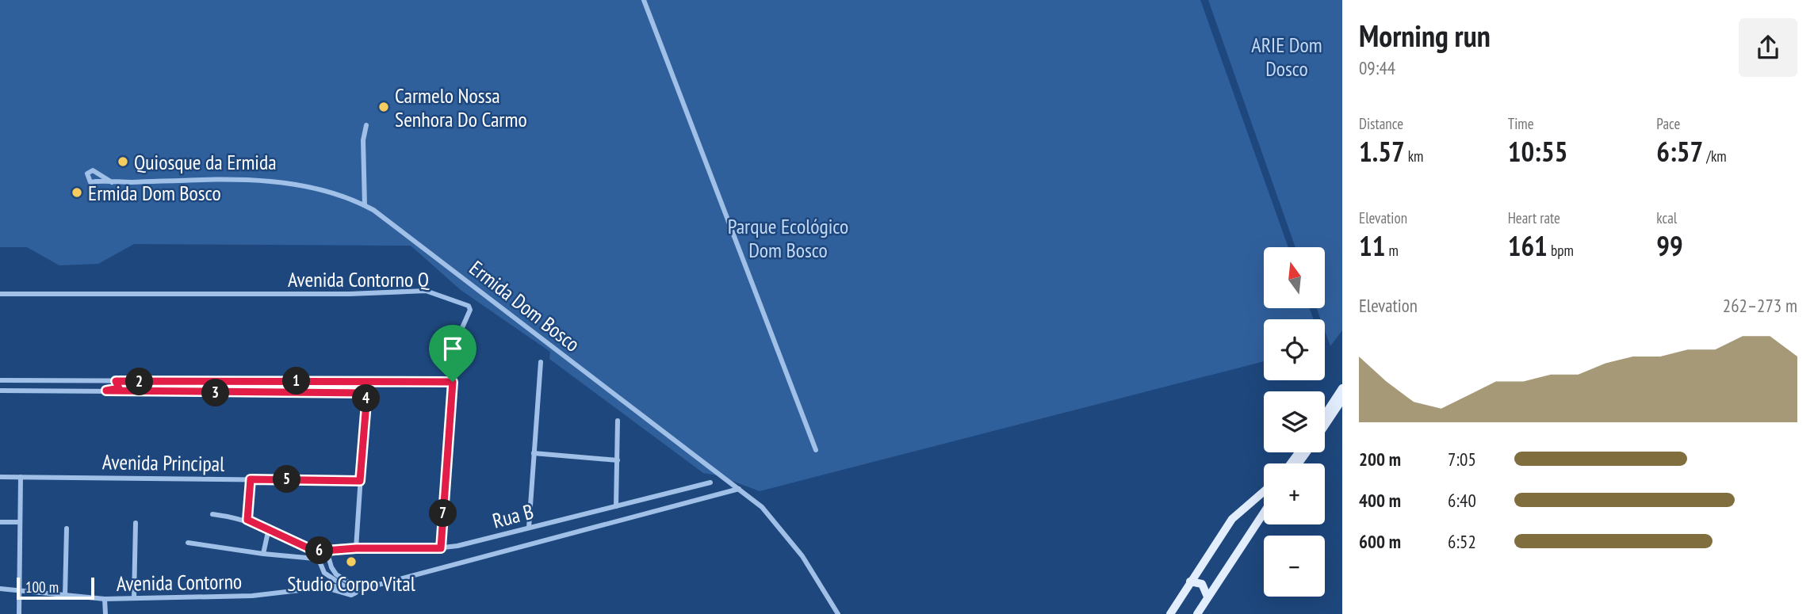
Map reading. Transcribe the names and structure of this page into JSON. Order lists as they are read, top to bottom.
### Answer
{
  "streets": {
    "street": [
      "Avenida Contorno Q",
      "Ermida Dom Bosco",
      "Avenida Principal",
      "Rua B",
      "Avenida Contorno"
    ]
  },
  "crossings": [
    ["Avenida Contorno Q", "Rua B"]
  ],
  "parks": ["ARIE Dom Dosco", "Parque Ecológico Dom Bosco"],
  "places": [
    "Carmelo Nossa Senhora Do Carmo",
    "Quiosque da Ermida",
    "Ermida Dom Bosco",
    "Studio Corpo Vital"
  ],
  "scale_bar": "100 m",
  "north": "top",
  "page": {
    "heading": ["Morning run", "09:44"],
    "stats": [
      ["Distance", "1.57 km"],
      ["Time", "10:55"],
      ["Pace", "6:57 /km"],
      ["Elevation", "11 m"],
      ["Heart rate", "161 bpm"],
      ["kcal", "99"]
    ],
    "map_buttons": ["+", "−"],
    "chart": ["Elevation", "262–273 m"],
    "pins": [
      "1",
      "2",
      "3",
      "4",
      "5",
      "7",
      "6"
    ],
    "list": [
      {
        "name": "200 m",
        "note": "7:05"
      },
      {
        "name": "400 m",
        "note": "6:40"
      },
      {
        "name": "600 m",
        "note": "6:52"
      }
    ],
    "scale": "100 m"
  }
}
